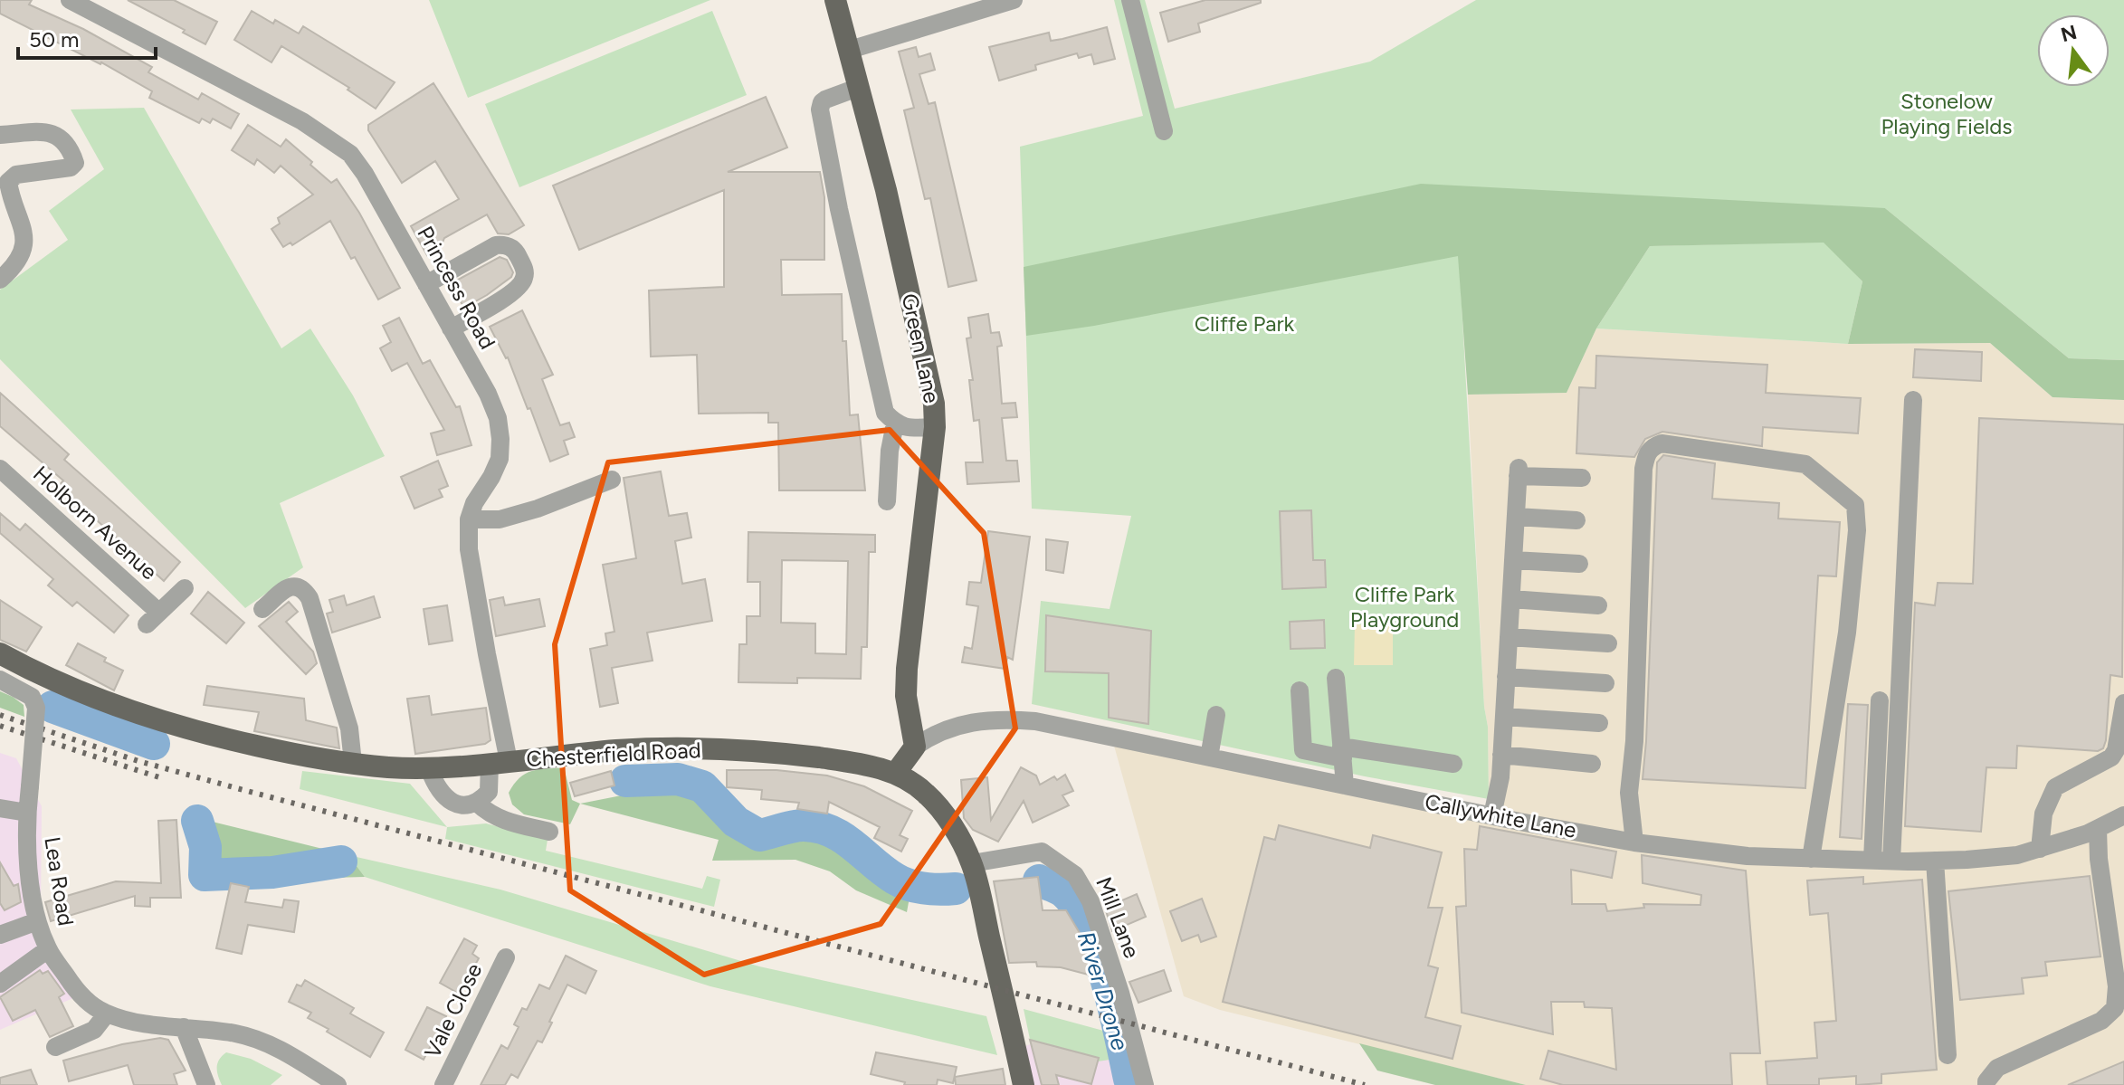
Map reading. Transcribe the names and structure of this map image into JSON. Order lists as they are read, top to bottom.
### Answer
{
  "streets": {
    "main road": ["Green Lane", "Chesterfield Road", "Callywhite Lane"],
    "street": [
      "Princess Road",
      "Holborn Avenue",
      "Lea Road",
      "Mill Lane",
      "Vale Close"
    ]
  },
  "crossings": [
    ["Princess Road", "Chesterfield Road"],
    ["Green Lane", "Callywhite Lane"],
    ["Chesterfield Road", "Callywhite Lane"],
    ["Chesterfield Road", "Mill Lane"]
  ],
  "water": ["River Drone"],
  "parks": ["Stonelow Playing Fields", "Cliffe Park", "Cliffe Park Playground"],
  "scale_bar": "50 m",
  "north": "top"
}
